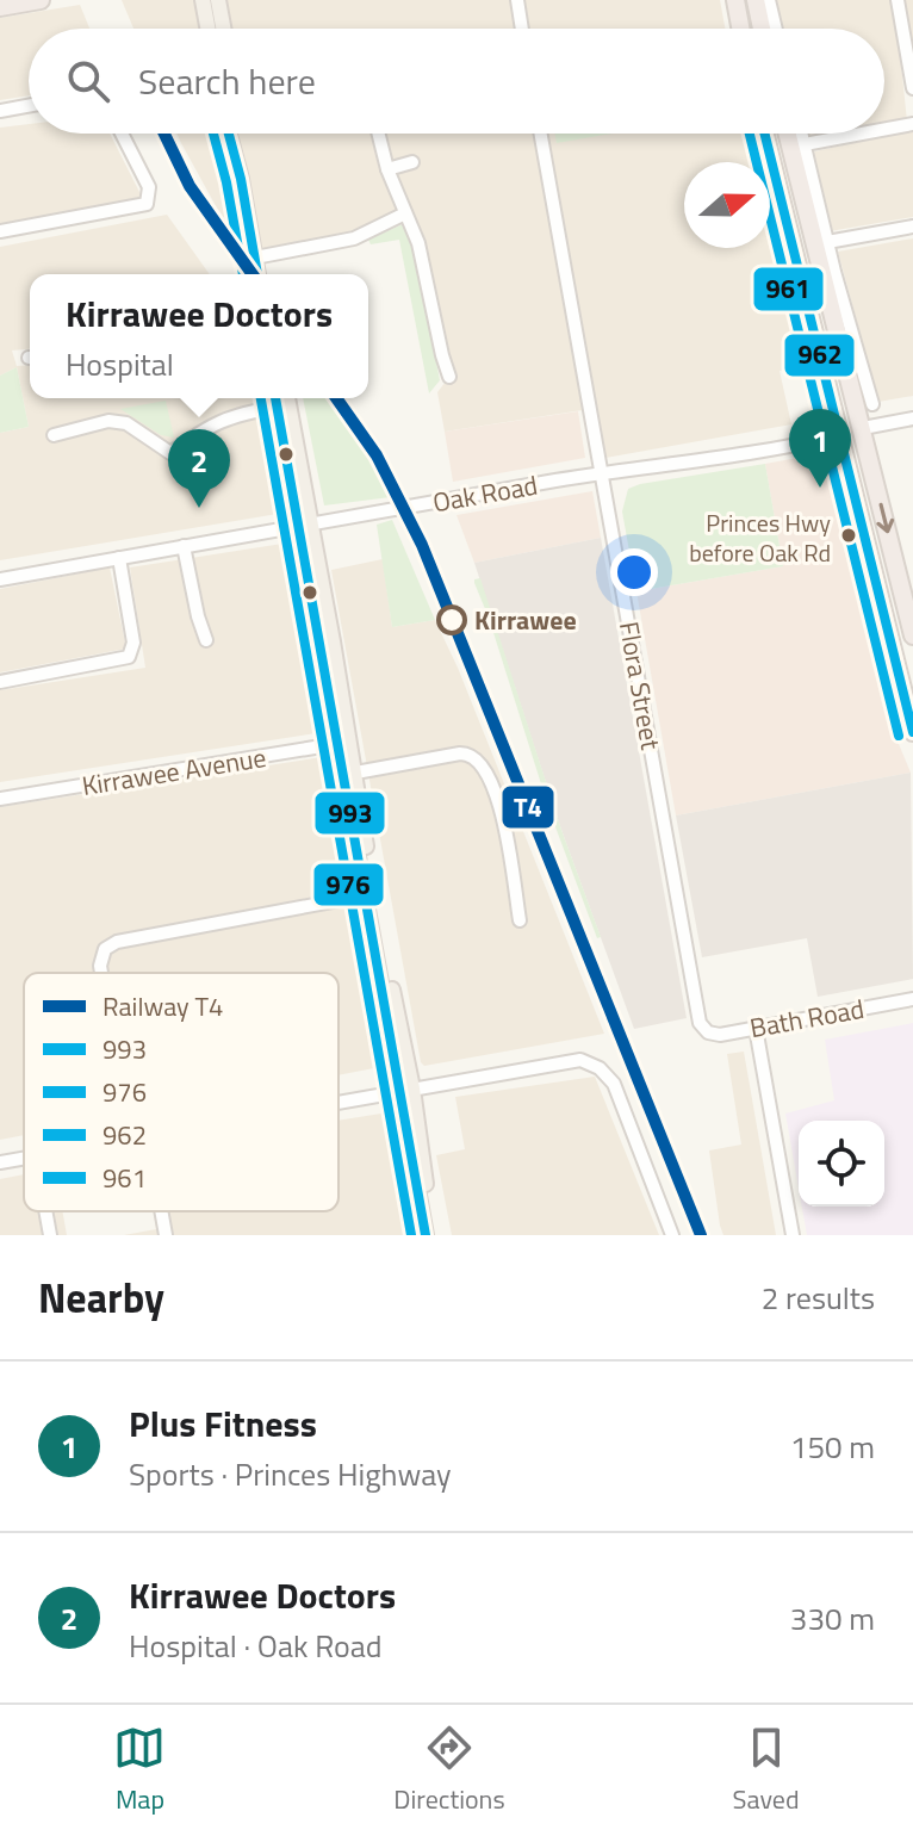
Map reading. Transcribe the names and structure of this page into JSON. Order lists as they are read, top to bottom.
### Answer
{
  "streets": {
    "highway": ["Oak Road"],
    "street": ["Flora Street", "Kirrawee Avenue", "Bath Road"]
  },
  "crossings": [
    ["Oak Road", "Flora Street"],
    ["Flora Street", "Bath Road"]
  ],
  "places": ["Princes Hwy before Oak Rd", "Kirrawee"],
  "lines": [
    "rail line T4",
    "transit line 993",
    "transit line 976",
    "transit line 962",
    "transit line 961"
  ],
  "legend": [
    "Railway T4",
    "993",
    "976",
    "962",
    "961"
  ],
  "north": "right",
  "page": {
    "search": "Search here",
    "popup": ["Kirrawee Doctors", "Hospital"],
    "pins": ["1", "2"],
    "heading": ["Nearby", "2 results"],
    "list": [
      {
        "mark": "1",
        "name": "Plus Fitness",
        "note": "Sports · Princes Highway",
        "value": "150 m"
      },
      {
        "mark": "2",
        "name": "Kirrawee Doctors",
        "note": "Hospital · Oak Road",
        "value": "330 m"
      }
    ],
    "nav": ["Map", "Directions", "Saved"]
  }
}
